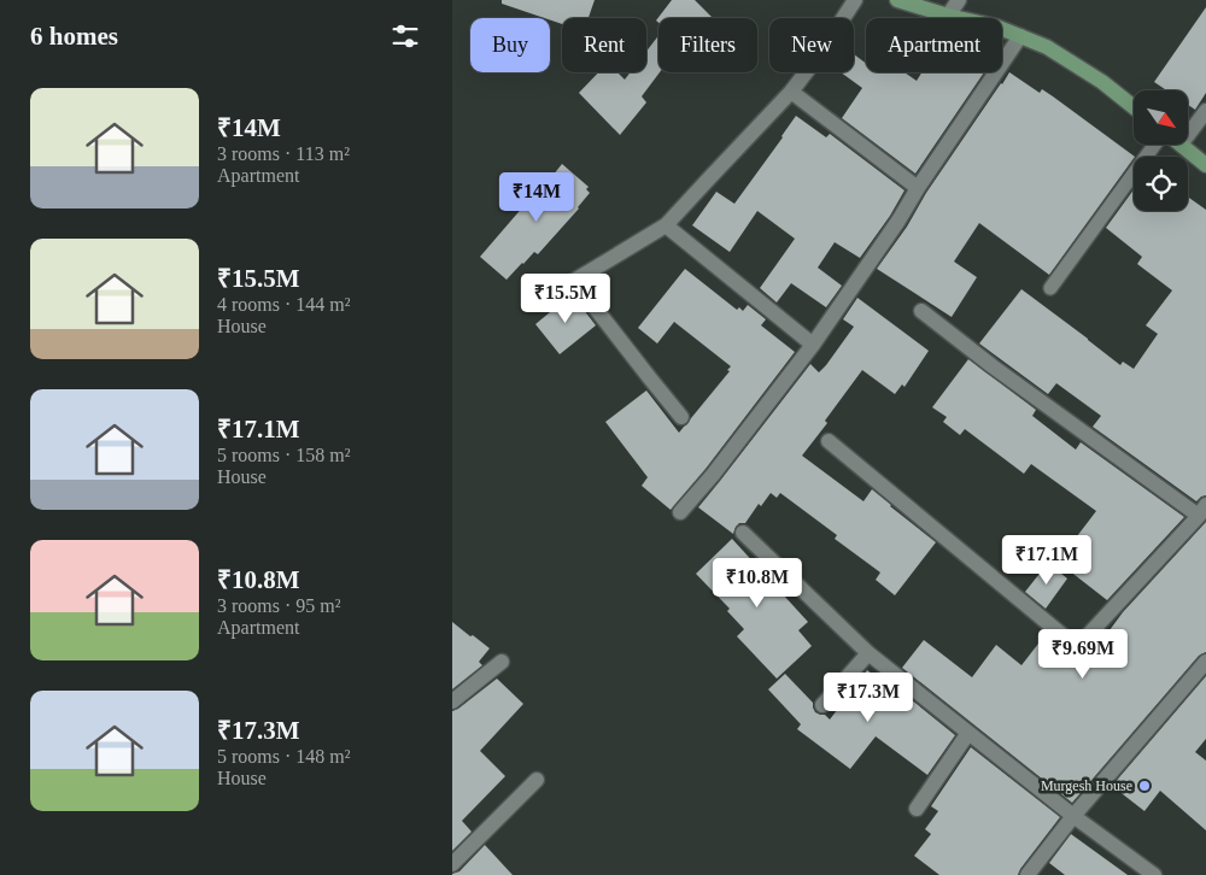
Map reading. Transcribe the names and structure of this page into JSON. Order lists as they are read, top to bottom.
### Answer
{
  "places": ["Murgesh House"],
  "north": "bottom right",
  "page": {
    "heading": "6 homes",
    "chip": [
      "Buy",
      "Rent",
      "Filters",
      "New",
      "Apartment"
    ],
    "list": [
      {
        "name": "₹14M",
        "note": "3 rooms · 113 m² · Apartment"
      },
      {
        "name": "₹15.5M",
        "note": "4 rooms · 144 m² · House"
      },
      {
        "name": "₹17.1M",
        "note": "5 rooms · 158 m² · House"
      },
      {
        "name": "₹10.8M",
        "note": "3 rooms · 95 m² · Apartment"
      },
      {
        "name": "₹17.3M",
        "note": "5 rooms · 148 m² · House"
      }
    ],
    "price": [
      "₹14M",
      "₹15.5M",
      "₹17.1M",
      "₹10.8M",
      "₹9.69M",
      "₹17.3M"
    ]
  }
}
